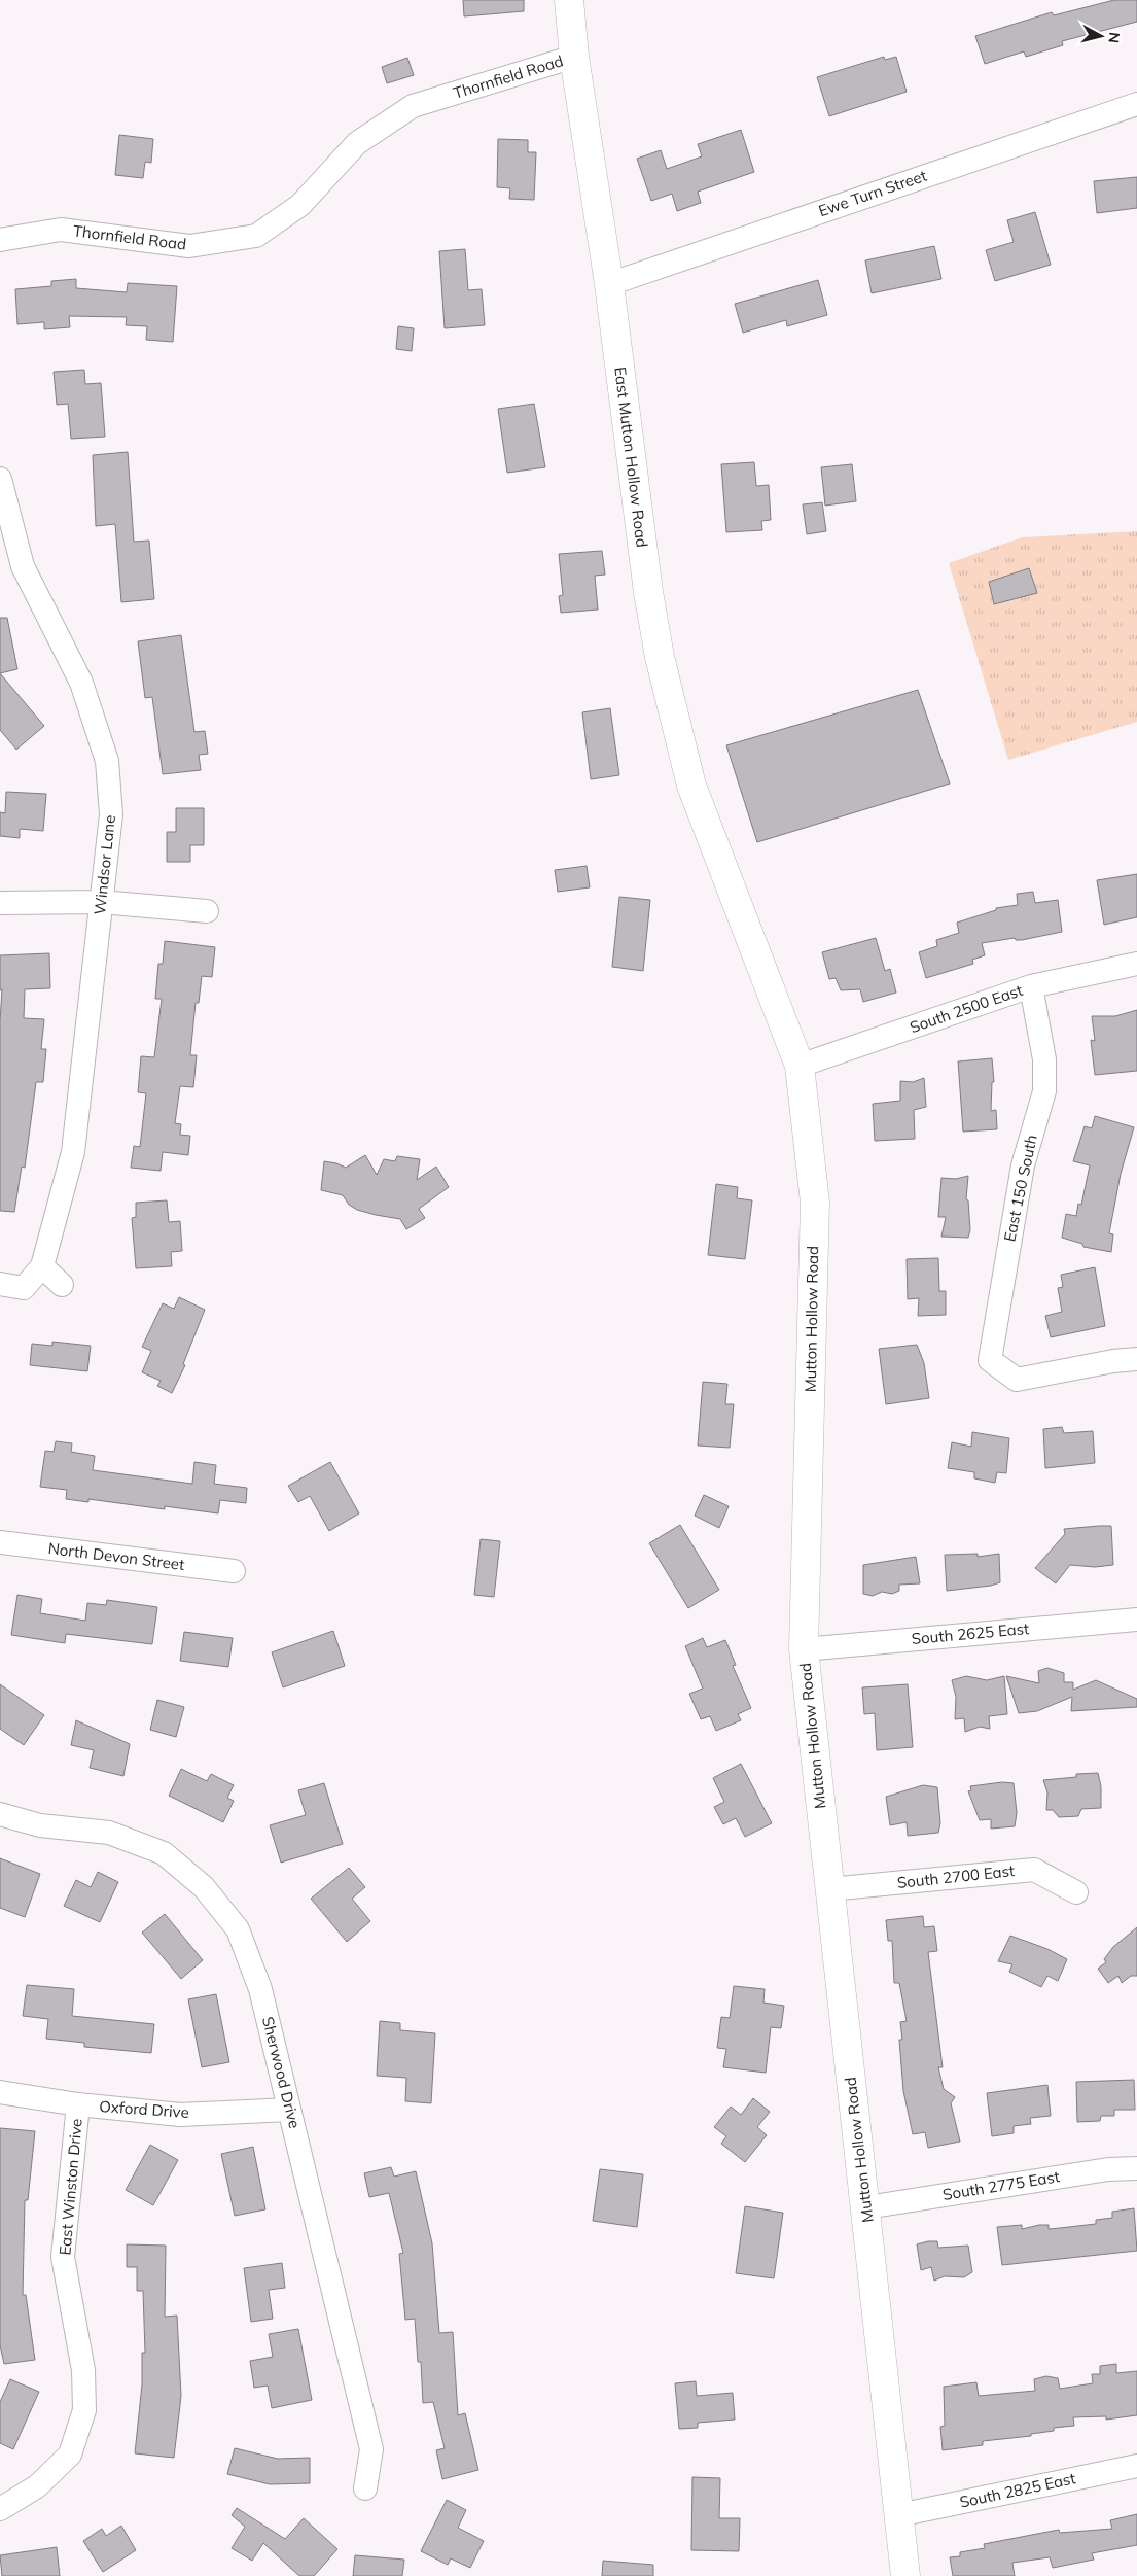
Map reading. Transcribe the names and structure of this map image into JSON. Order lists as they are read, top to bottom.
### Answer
{
  "streets": {
    "street": [
      "Thornfield Road",
      "Ewe Turn Street",
      "East Mutton Hollow Road",
      "Windsor Lane",
      "South 2500 East",
      "East 150 South",
      "Mutton Hollow Road",
      "North Devon Street",
      "South 2625 East",
      "South 2700 East",
      "Sherwood Drive",
      "Oxford Drive",
      "South 2775 East",
      "East Winston Drive",
      "South 2825 East"
    ]
  },
  "crossings": [
    ["Thornfield Road", "East Mutton Hollow Road"],
    ["Ewe Turn Street", "East Mutton Hollow Road"],
    ["East Mutton Hollow Road", "Mutton Hollow Road"],
    ["South 2500 East", "East 150 South"],
    ["South 2500 East", "Mutton Hollow Road"],
    ["Mutton Hollow Road", "South 2625 East"],
    ["Mutton Hollow Road", "South 2700 East"],
    ["Mutton Hollow Road", "South 2775 East"],
    ["Mutton Hollow Road", "South 2825 East"],
    ["Sherwood Drive", "Oxford Drive"],
    ["Oxford Drive", "East Winston Drive"]
  ],
  "north": "right"
}
